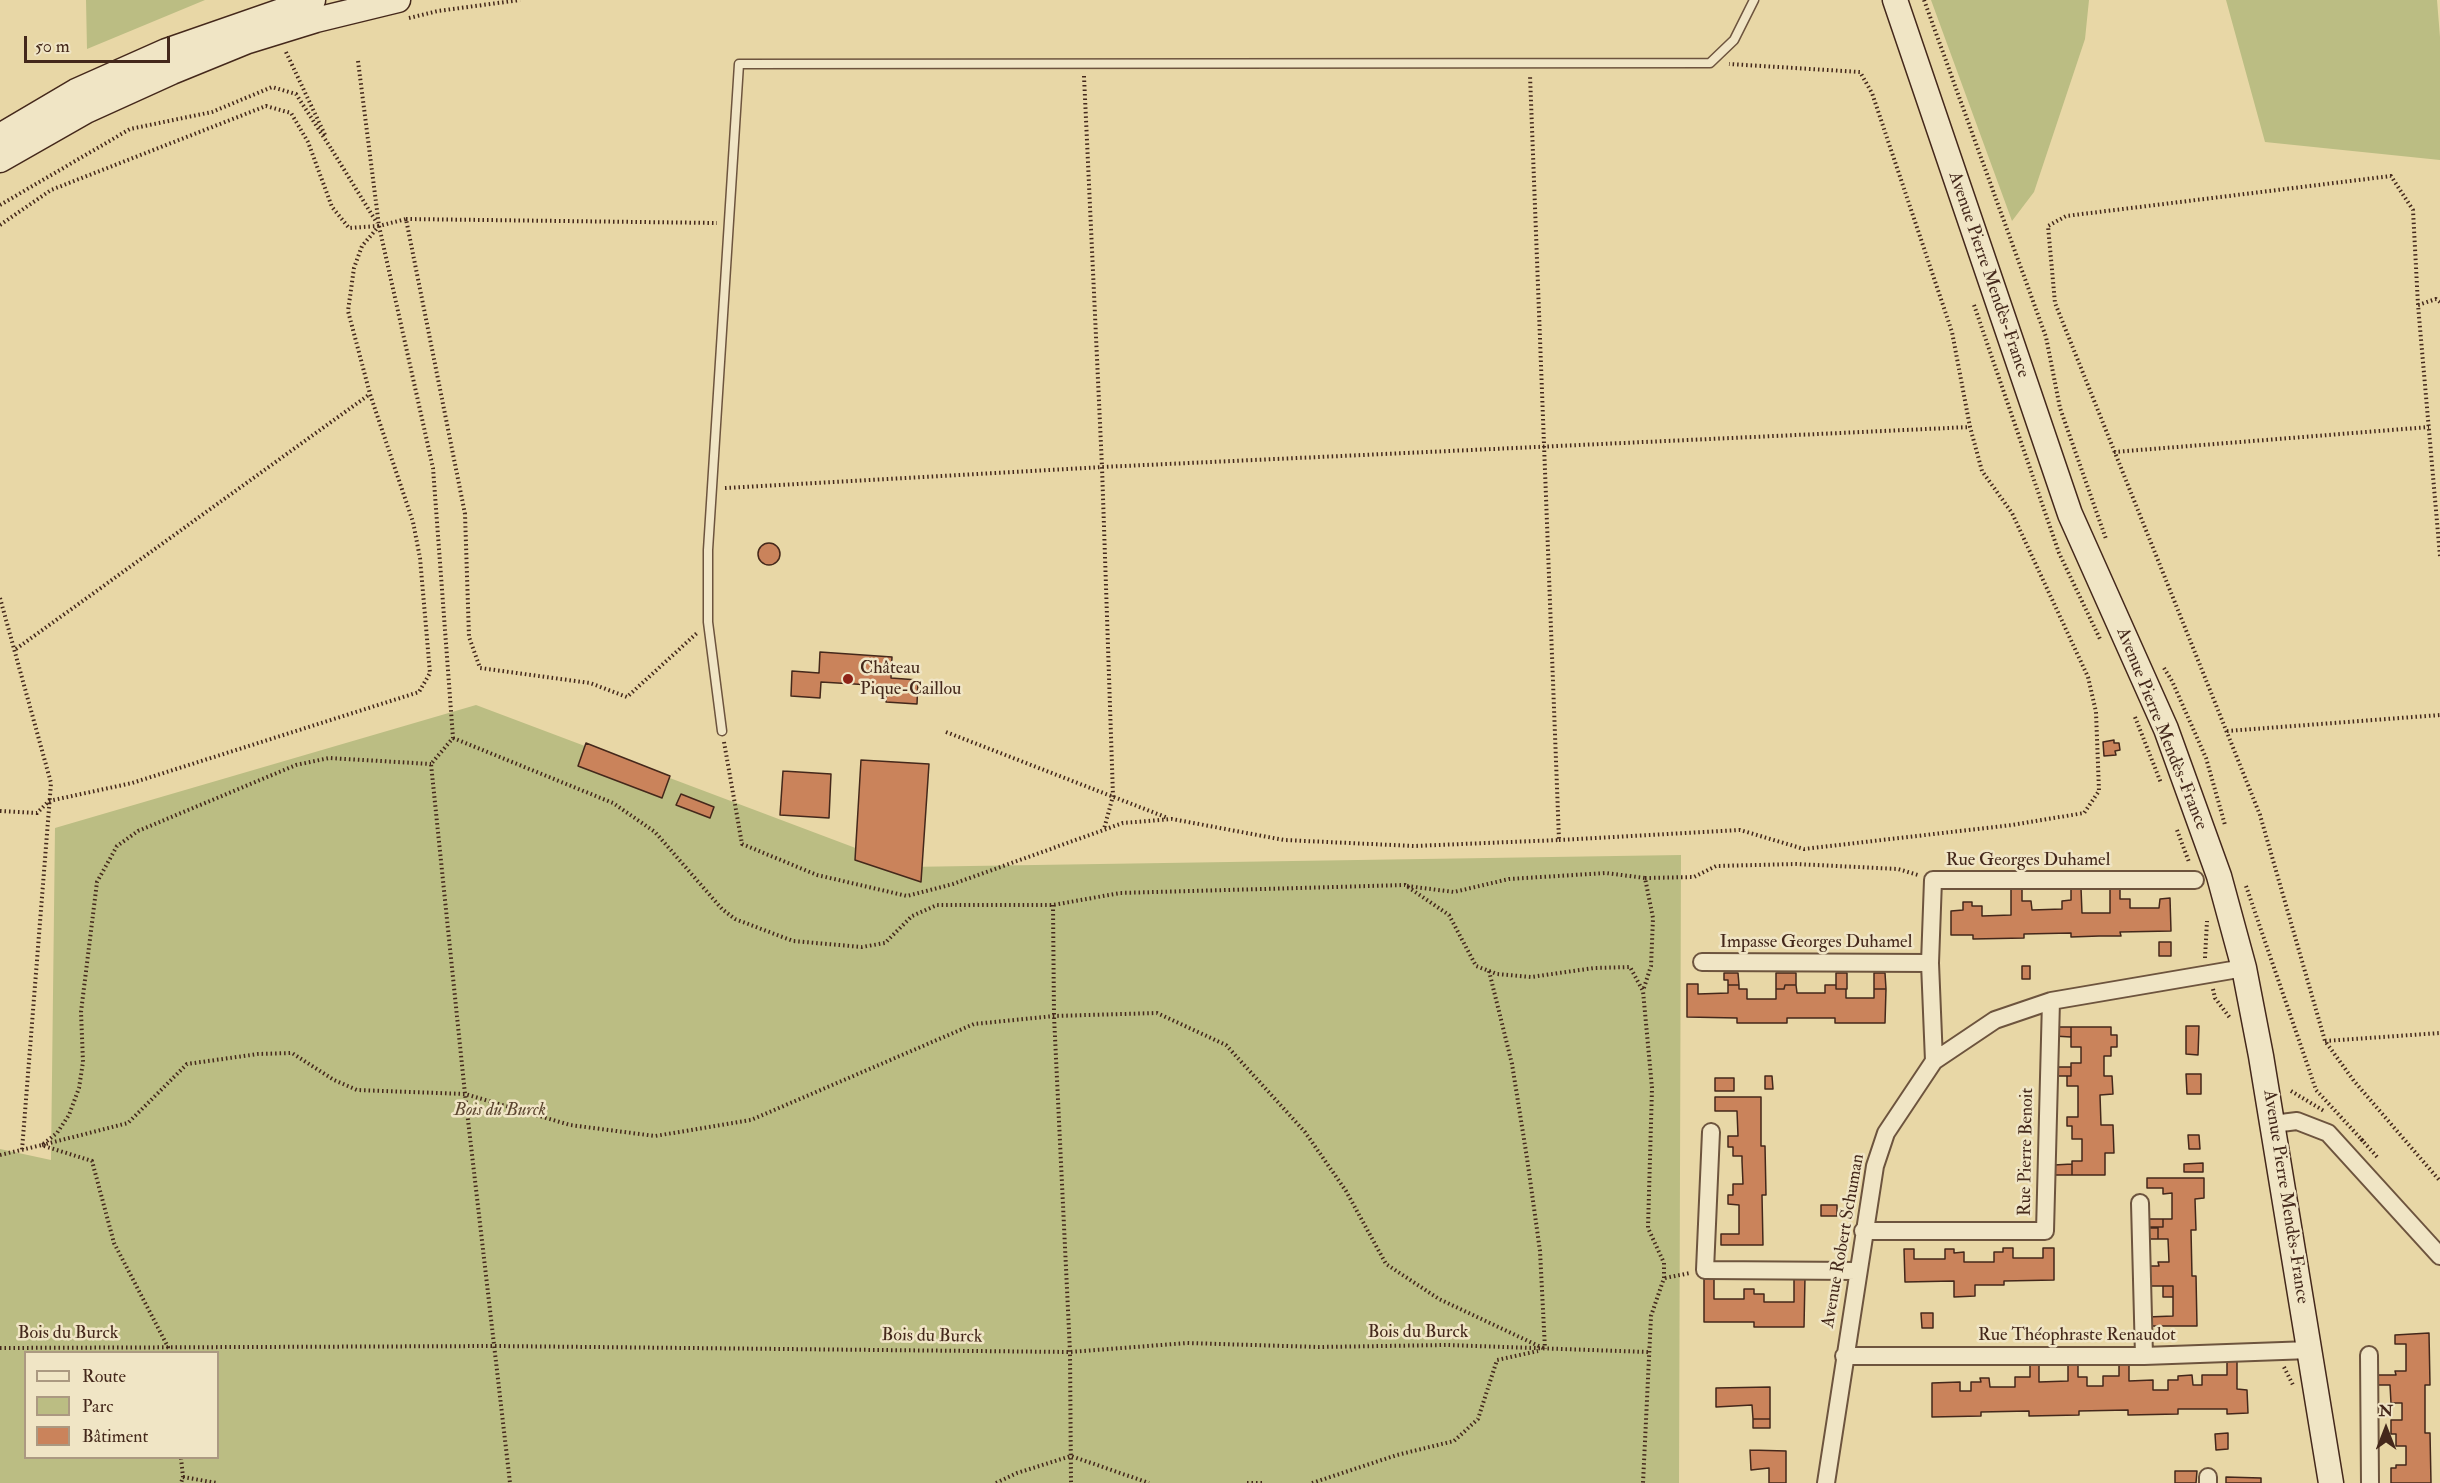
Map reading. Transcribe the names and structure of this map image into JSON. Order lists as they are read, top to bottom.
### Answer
{
  "streets": {
    "main road": ["Avenue Pierre Mendès-France"],
    "street": [
      "Rue Georges Duhamel",
      "Impasse Georges Duhamel",
      "Rue Pierre Benoit",
      "Avenue Robert Schuman",
      "Rue Théophraste Renaudot"
    ],
    "path": ["Bois du Burck"]
  },
  "crossings": [
    ["Avenue Pierre Mendès-France", "Avenue Robert Schuman"],
    ["Avenue Pierre Mendès-France", "Rue Théophraste Renaudot"],
    ["Rue Georges Duhamel", "Impasse Georges Duhamel"],
    ["Rue Georges Duhamel", "Avenue Robert Schuman"],
    ["Rue Pierre Benoit", "Avenue Robert Schuman"],
    ["Avenue Robert Schuman", "Rue Théophraste Renaudot"]
  ],
  "parks": ["Bois du Burck"],
  "places": ["Château Pique-Caillou"],
  "legend": ["Route", "Parc", "Bâtiment"],
  "scale_bar": "50 m",
  "north": "top"
}
